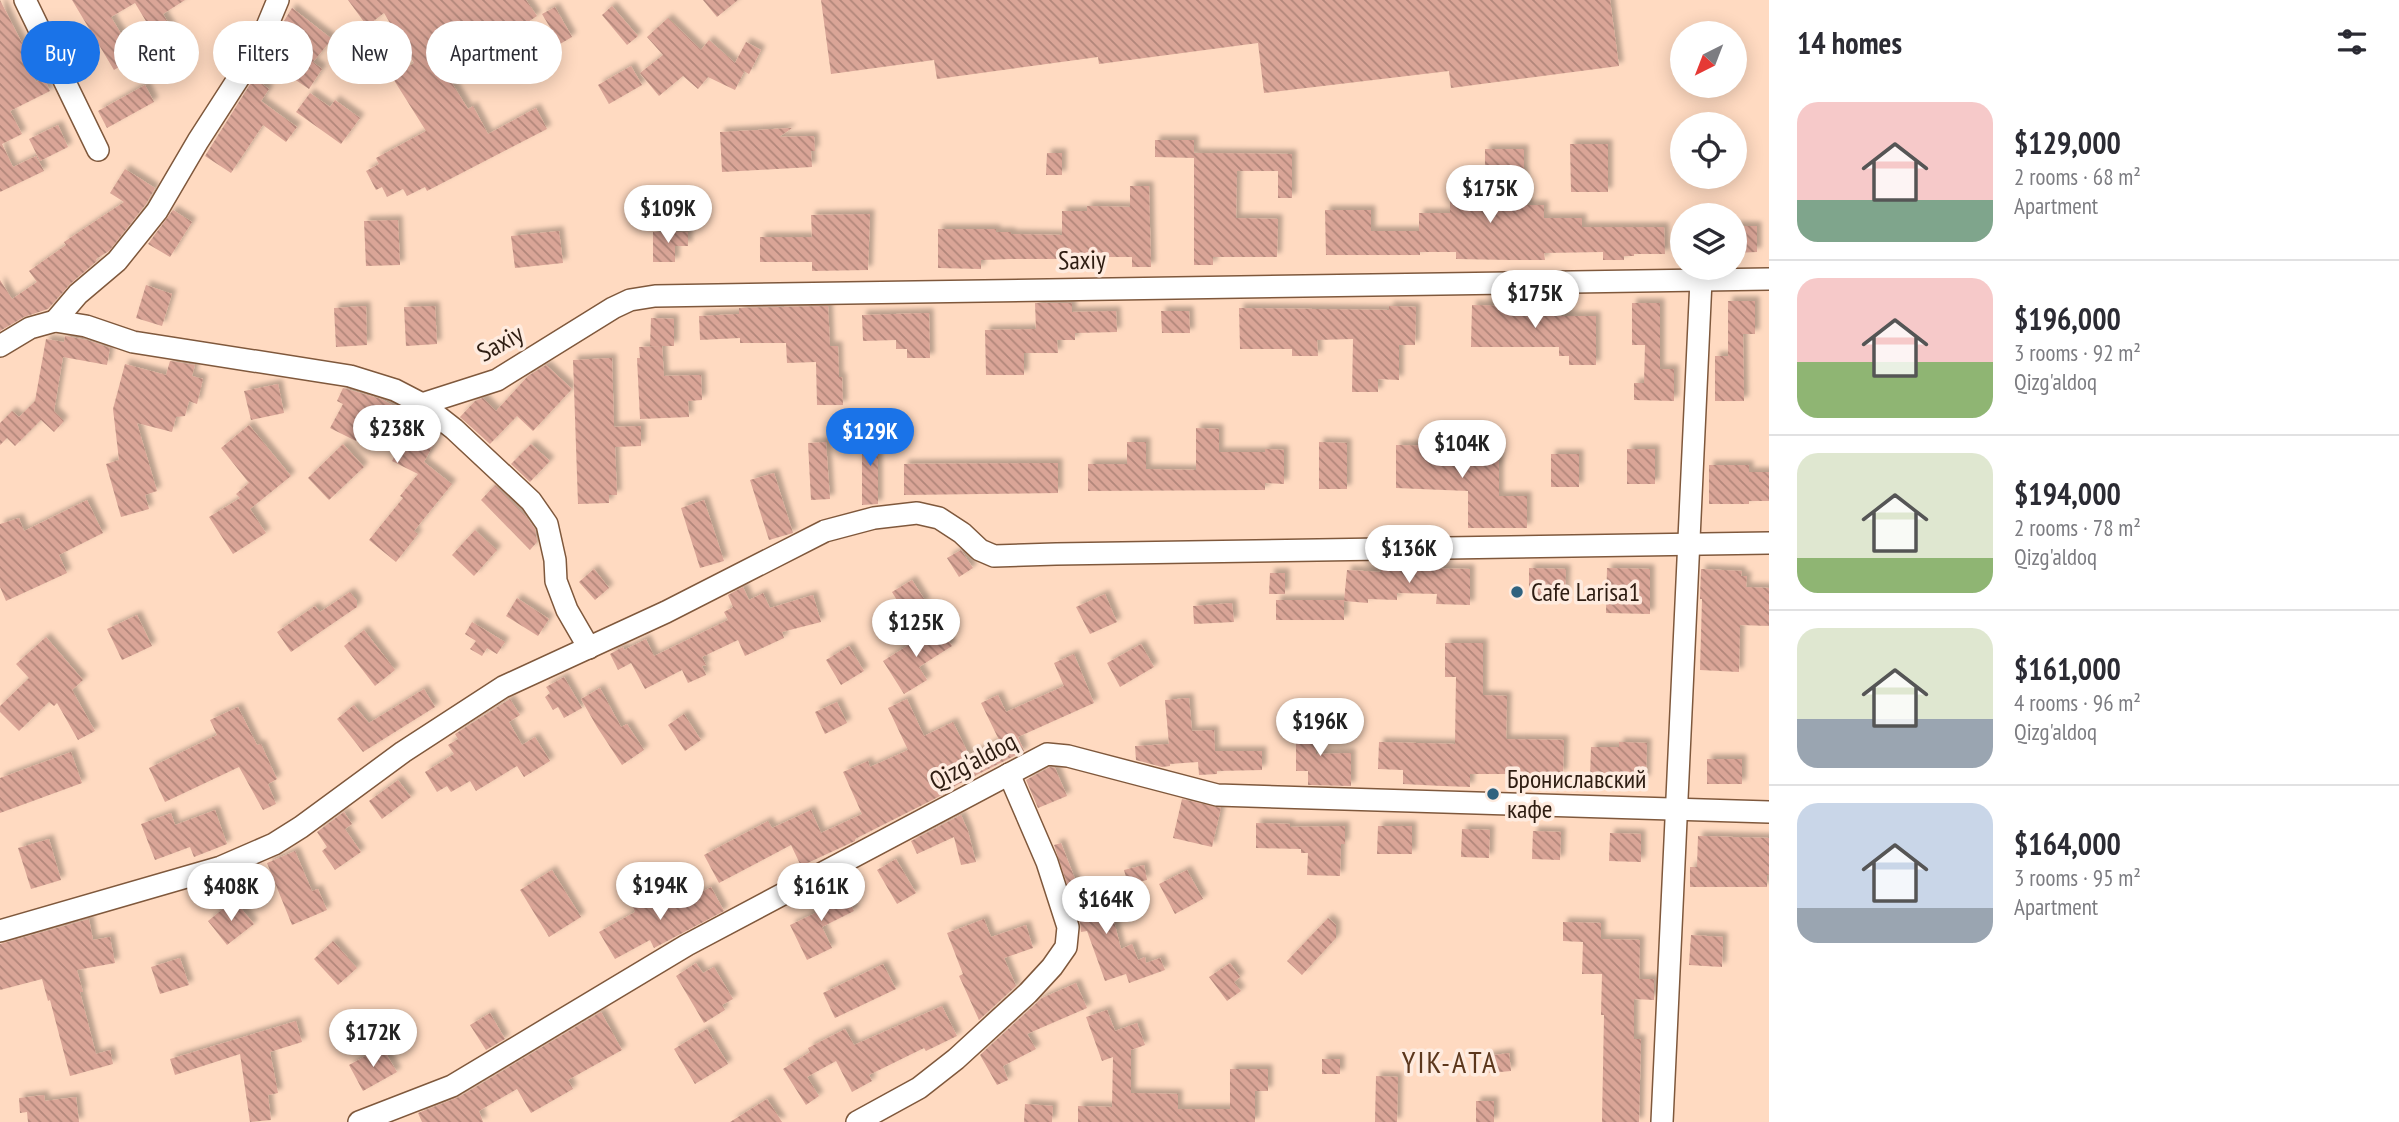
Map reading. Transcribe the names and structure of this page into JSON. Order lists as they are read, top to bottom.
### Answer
{
  "streets": {
    "street": ["Saxiy", "Qizg'aldoq"]
  },
  "districts": ["YIK-АTA"],
  "places": ["Cafe Larisa1", "Брониславский кафе"],
  "north": "bottom left",
  "page": {
    "heading": "14 homes",
    "chip": [
      "Buy",
      "Rent",
      "Filters",
      "New",
      "Apartment"
    ],
    "list": [
      {
        "name": "$129,000",
        "note": "2 rooms · 68 m² · Apartment"
      },
      {
        "name": "$196,000",
        "note": "3 rooms · 92 m² · Qizg'aldoq"
      },
      {
        "name": "$194,000",
        "note": "2 rooms · 78 m² · Qizg'aldoq"
      },
      {
        "name": "$161,000",
        "note": "4 rooms · 96 m² · Qizg'aldoq"
      },
      {
        "name": "$164,000",
        "note": "3 rooms · 95 m² · Apartment"
      }
    ],
    "price": [
      "$175K",
      "$109K",
      "$175K",
      "$238K",
      "$129K",
      "$104K",
      "$136K",
      "$125K",
      "$196K",
      "$194K",
      "$408K",
      "$161K",
      "$164K",
      "$172K"
    ]
  }
}
